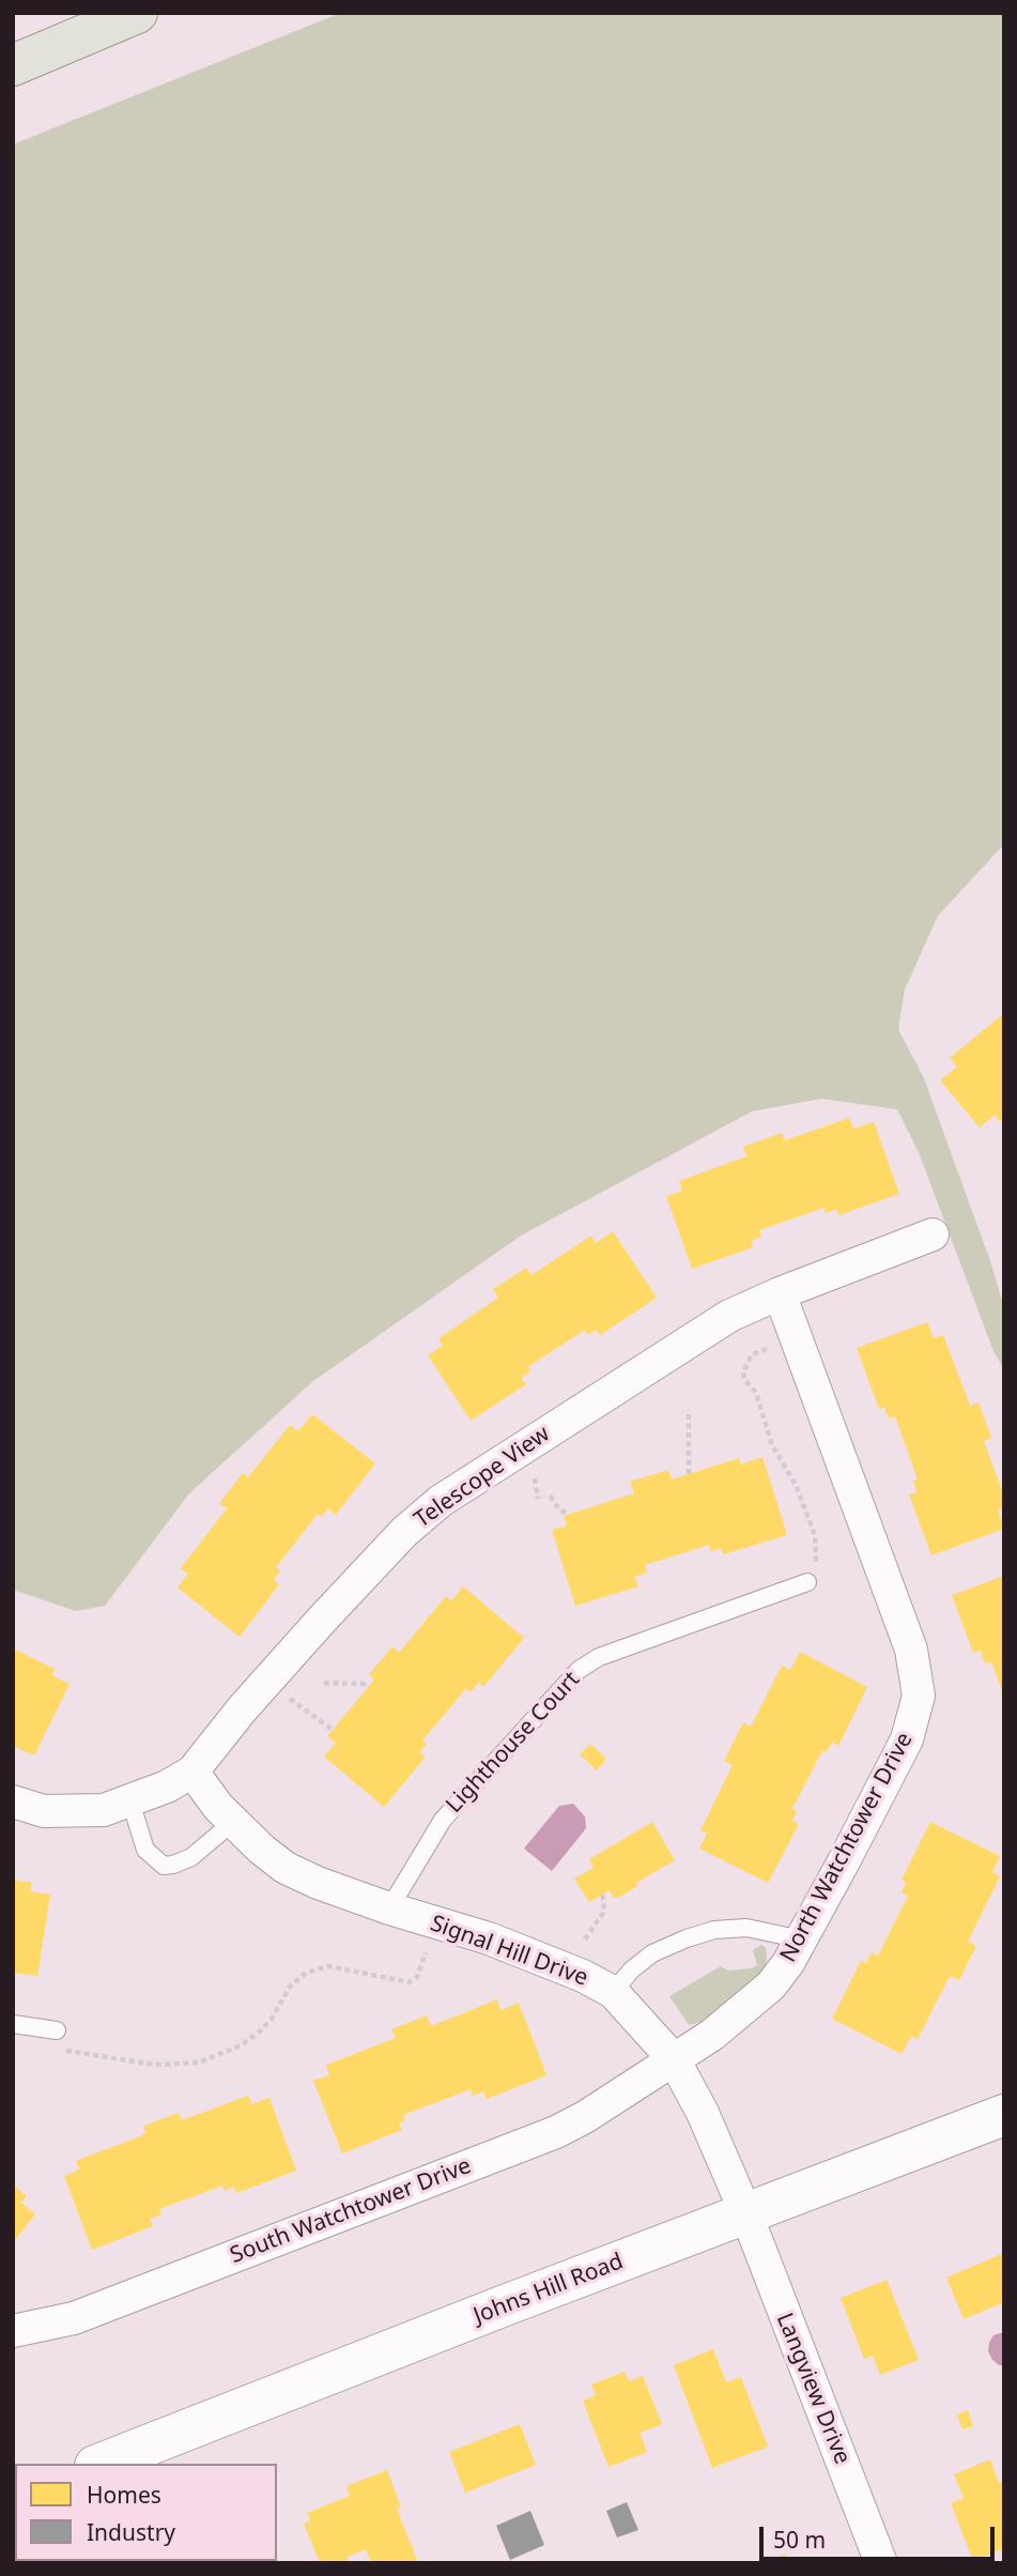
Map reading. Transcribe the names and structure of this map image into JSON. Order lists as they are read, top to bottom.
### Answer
{
  "streets": {
    "main road": ["Johns Hill Road"],
    "street": [
      "Telescope View",
      "North Watchtower Drive",
      "Signal Hill Drive",
      "South Watchtower Drive",
      "Langview Drive"
    ],
    "lane": ["Lighthouse Court"]
  },
  "crossings": [
    ["Telescope View", "North Watchtower Drive"],
    ["Telescope View", "Signal Hill Drive"],
    ["Lighthouse Court", "Signal Hill Drive"],
    ["North Watchtower Drive", "Signal Hill Drive"],
    ["North Watchtower Drive", "South Watchtower Drive"],
    ["Signal Hill Drive", "South Watchtower Drive"],
    ["Signal Hill Drive", "Johns Hill Road"],
    ["Signal Hill Drive", "Langview Drive"],
    ["Johns Hill Road", "Langview Drive"]
  ],
  "legend": ["Homes", "Industry"],
  "scale_bar": "50 m"
}
